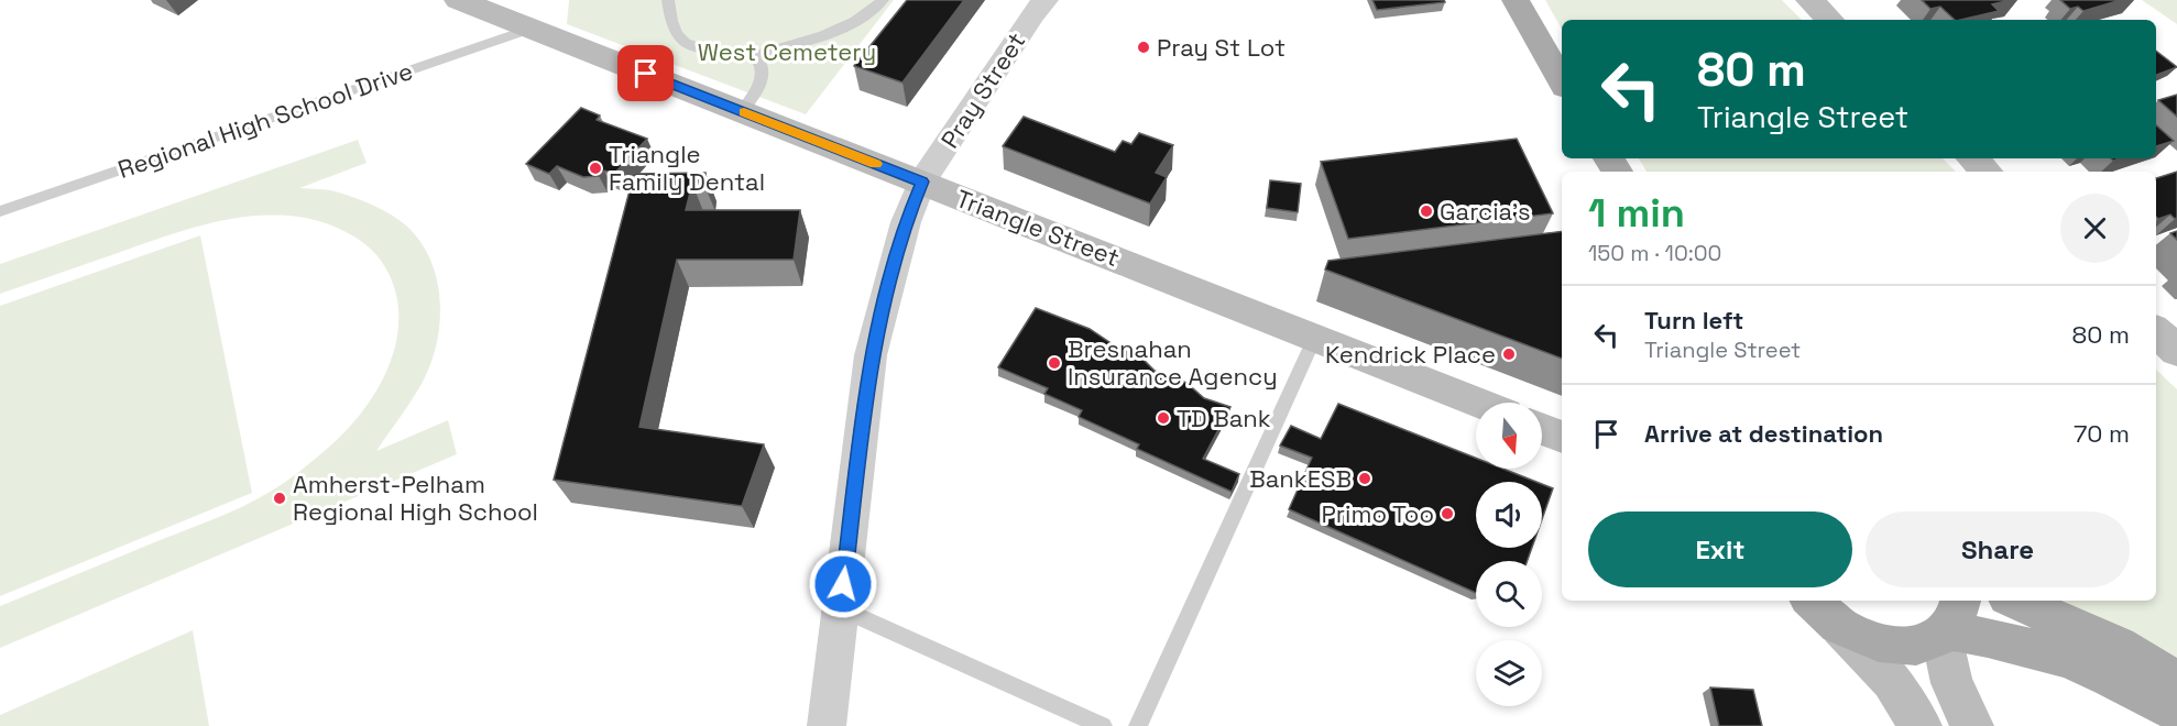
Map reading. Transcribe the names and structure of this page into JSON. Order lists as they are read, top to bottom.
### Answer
{
  "streets": {
    "main road": ["Triangle Street"],
    "street": ["Pray Street"],
    "lane": ["Regional High School Drive"]
  },
  "crossings": [
    ["Pray Street", "Triangle Street"],
    ["Regional High School Drive", "Triangle Street"]
  ],
  "parks": ["West Cemetery"],
  "places": [
    "Pray St Lot",
    "Triangle Family Dental",
    "Garcia’s",
    "Kendrick Place",
    "Bresnahan Insurance Agency",
    "TD Bank",
    "BankESB",
    "Amherst-Pelham Regional High School",
    "Primo Too"
  ],
  "north": "bottom",
  "page": {
    "turn": ["80 m", "Triangle Street"],
    "heading": ["1 min", "150 m · 10:00"],
    "list": [
      {
        "name": "Turn left",
        "note": "Triangle Street",
        "value": "80 m"
      },
      {
        "name": "Arrive at destination",
        "value": "70 m"
      }
    ],
    "buttons": ["Exit", "Share"]
  }
}
